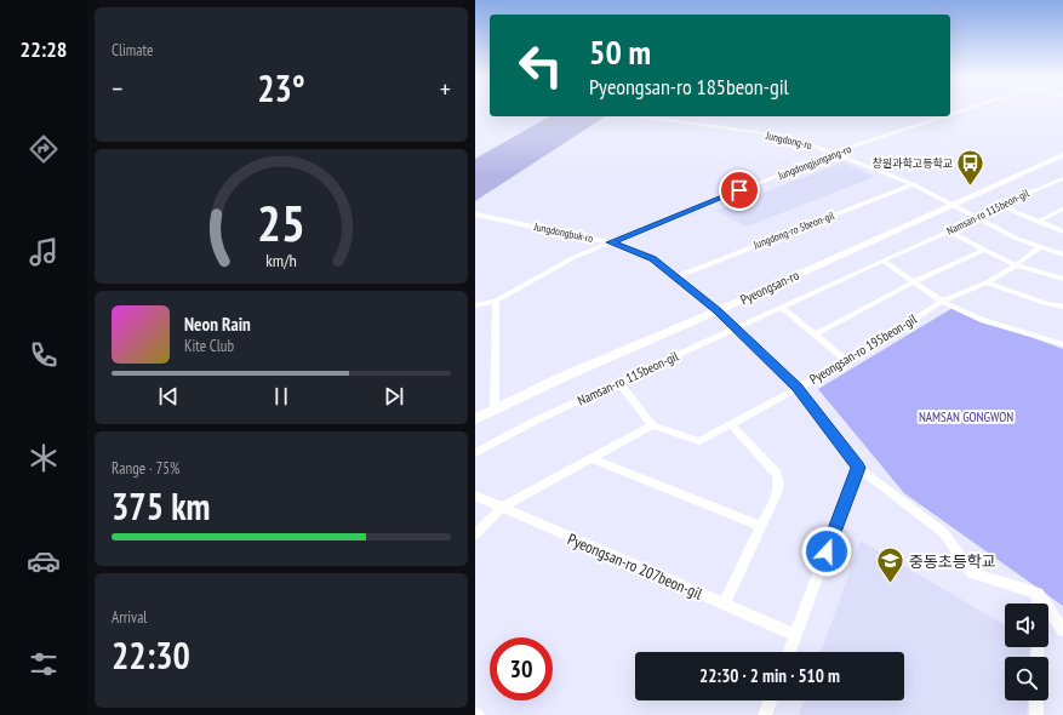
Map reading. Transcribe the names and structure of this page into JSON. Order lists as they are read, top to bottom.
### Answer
{
  "streets": {
    "main road": ["Pyeongsan-ro"],
    "street": [
      "Jungdong-ro",
      "Jungdongjungang-ro",
      "Namsan-ro 115beon-gil",
      "Jungdong-ro 5beon-gil",
      "Jungdongbuk-ro",
      "Pyeongsan-ro 195beon-gil",
      "Pyeongsan-ro 207beon-gil"
    ]
  },
  "crossings": [
    ["Jungdong-ro", "Jungdongjungang-ro"],
    ["Jungdong-ro", "Namsan-ro 115beon-gil"],
    ["Jungdong-ro", "Jungdong-ro 5beon-gil"],
    ["Jungdong-ro", "Pyeongsan-ro"],
    ["Jungdong-ro", "Pyeongsan-ro 195beon-gil"],
    ["Jungdongjungang-ro", "Jungdongbuk-ro"],
    ["Namsan-ro 115beon-gil", "Jungdongbuk-ro"],
    ["Jungdong-ro 5beon-gil", "Jungdongbuk-ro"],
    ["Jungdongbuk-ro", "Pyeongsan-ro"],
    ["Jungdongbuk-ro", "Pyeongsan-ro 195beon-gil"]
  ],
  "parks": ["NAMSAN GONGWON"],
  "places": {
    "bus stop": ["창원과학고등학교"],
    "school or university": ["중동초등학교"]
  },
  "page": {
    "tabs": "22:28",
    "tile": [
      "Climate",
      ["Range · 75%", "375 km"],
      ["Arrival", "22:30"]
    ],
    "turn": ["50 m", "Pyeongsan-ro 185beon-gil"],
    "heat": ["−", "23°", "+"],
    "song": ["Neon Rain", "Kite Club"],
    "limit": "30",
    "trip": "22:30 · 2 min · 510 m",
    "gauge": ["25", "km/h"]
  }
}
